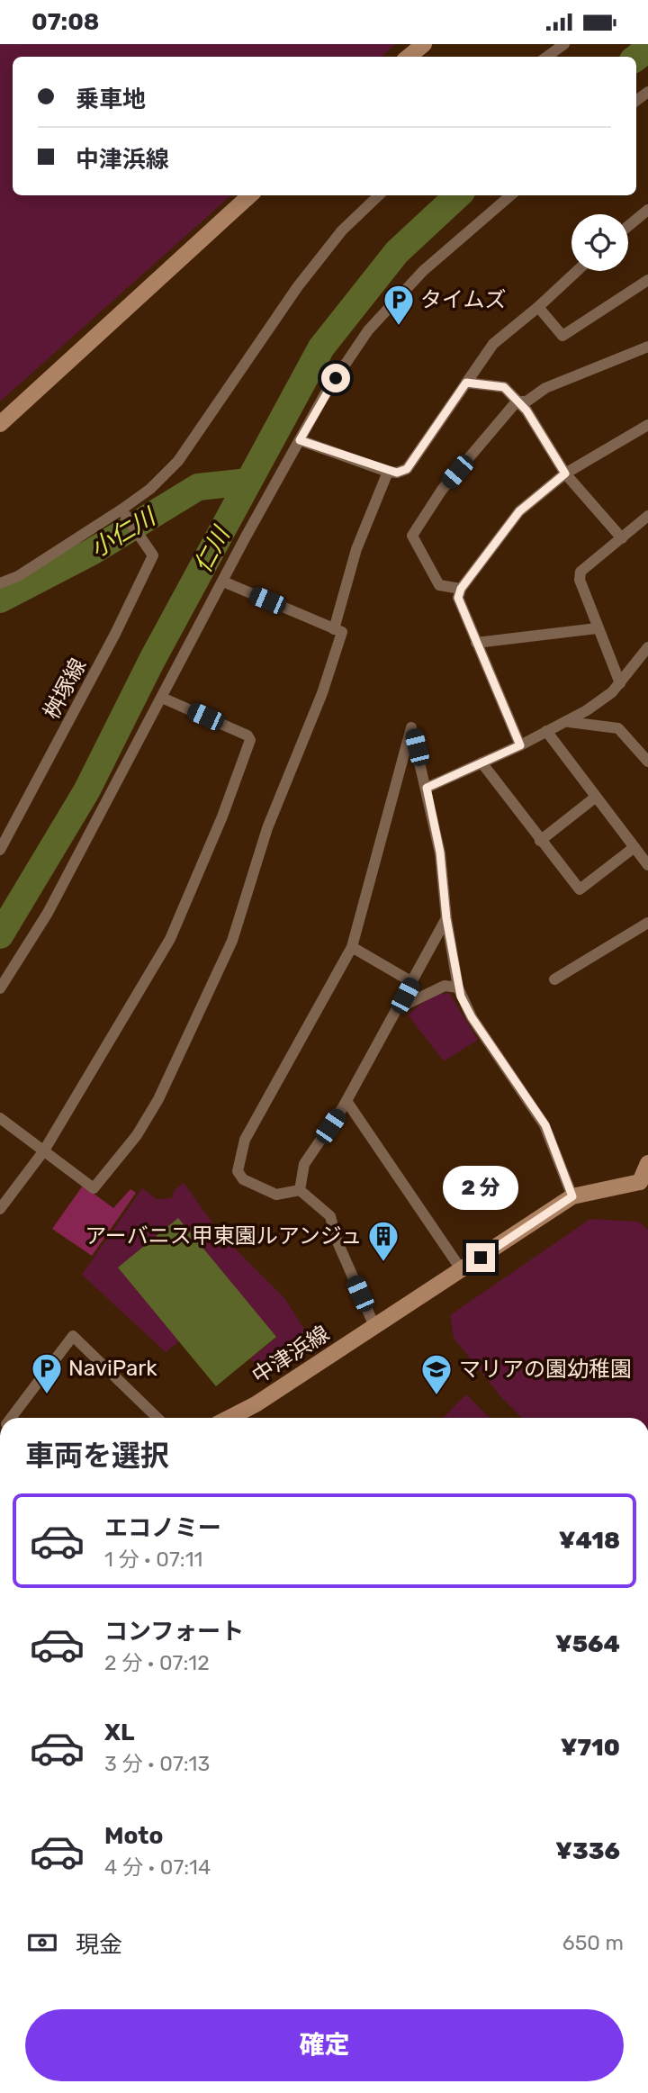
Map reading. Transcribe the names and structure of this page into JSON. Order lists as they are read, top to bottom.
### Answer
{
  "streets": {
    "street": ["桝塚線", "中津浜線"]
  },
  "water": ["小仁川", "仁川"],
  "places": {
    "parking": ["タイムズ", "NaviPark"],
    "building": ["アーバニス甲東園ルアンジュ"],
    "school or university": ["マリアの園幼稚園"]
  },
  "page": {
    "status": "07:08",
    "banner": ["乗車地", "中津浜線"],
    "bubble": "2 分",
    "heading": "車両を選択",
    "list": [
      {
        "name": "エコノミー",
        "note": "1 分 · 07:11",
        "value": "¥418"
      },
      {
        "name": "コンフォート",
        "note": "2 分 · 07:12",
        "value": "¥564"
      },
      {
        "name": "XL",
        "note": "3 分 · 07:13",
        "value": "¥710"
      },
      {
        "name": "Moto",
        "note": "4 分 · 07:14",
        "value": "¥336"
      }
    ],
    "pay": ["現金", "650 m"],
    "buttons": "確定"
  }
}
